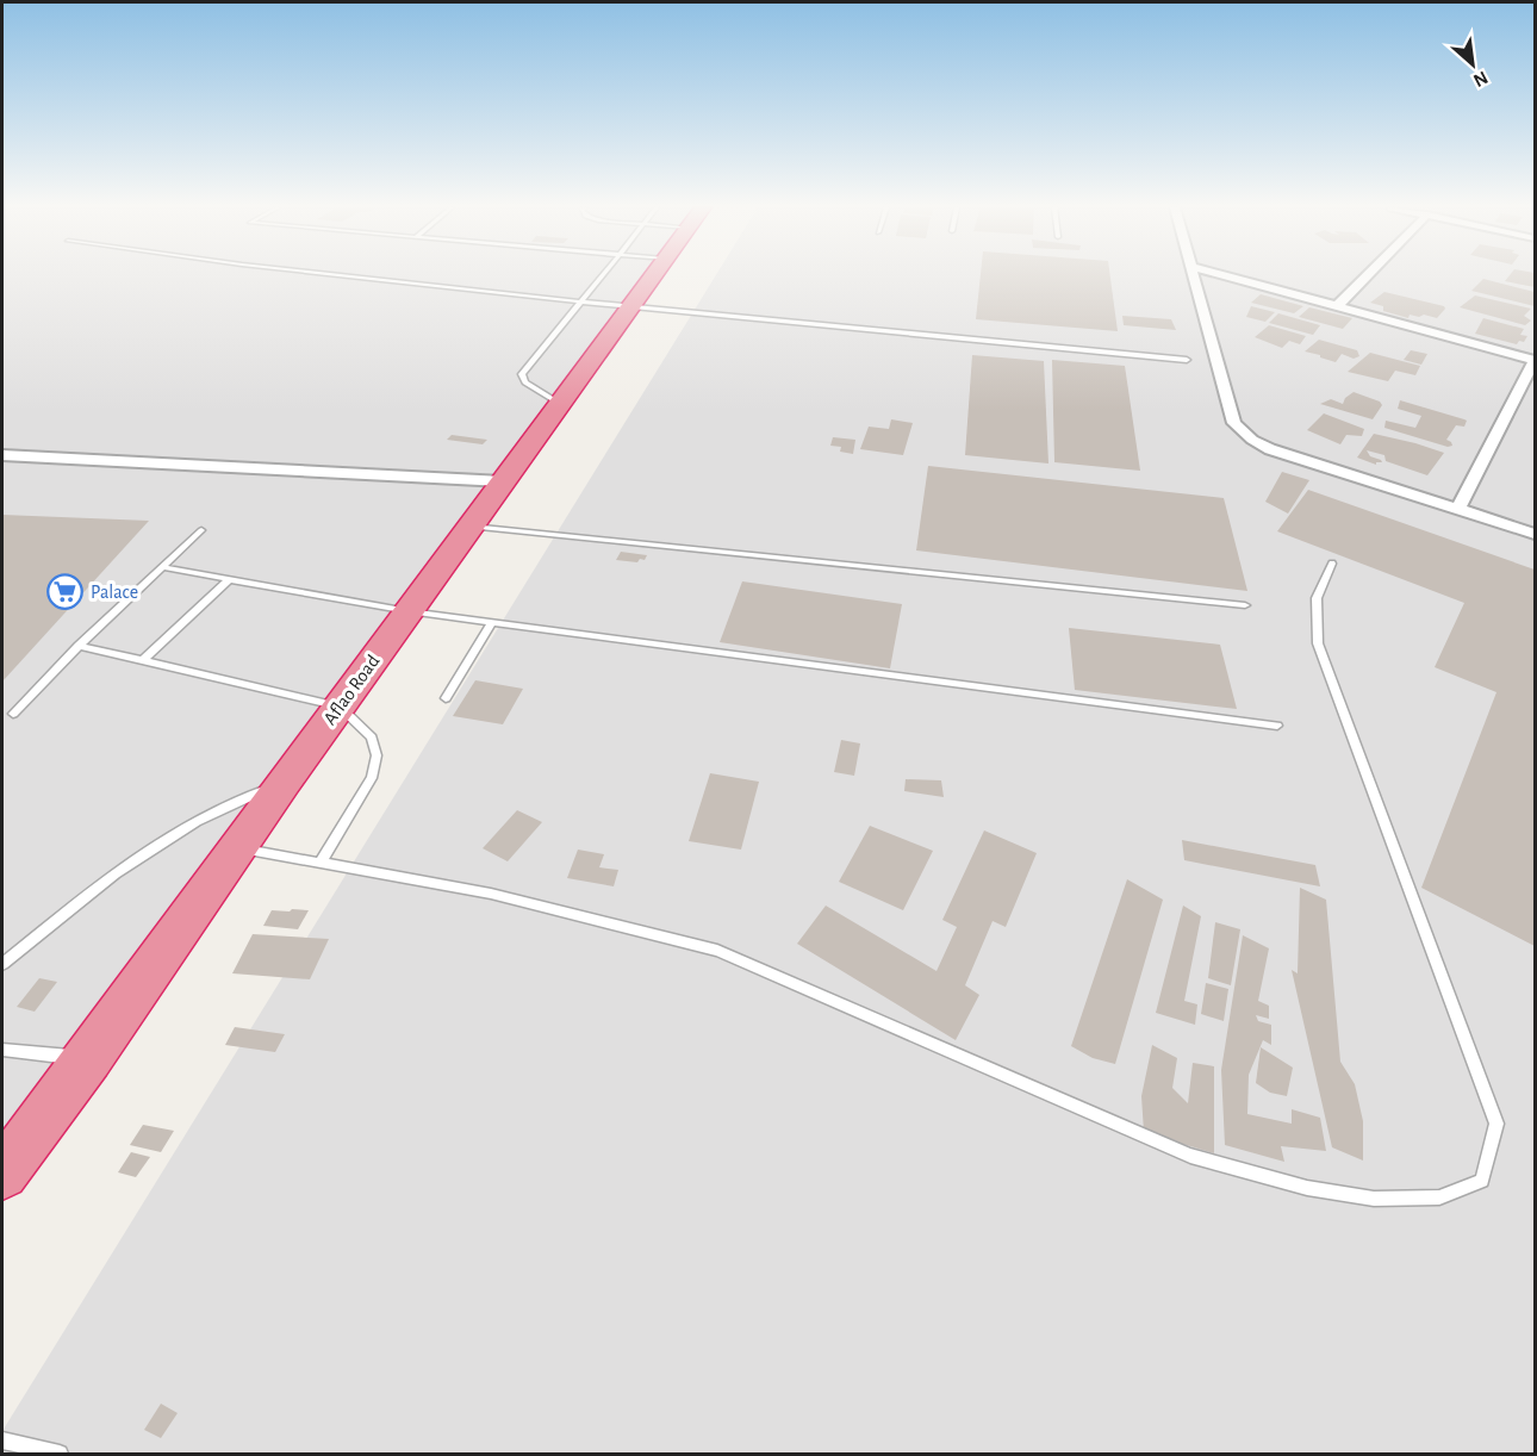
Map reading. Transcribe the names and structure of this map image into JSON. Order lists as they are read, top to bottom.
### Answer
{
  "streets": {
    "highway": ["Aflao Road"]
  },
  "places": {
    "supermarket": ["Palace"]
  },
  "north": "bottom right"
}
